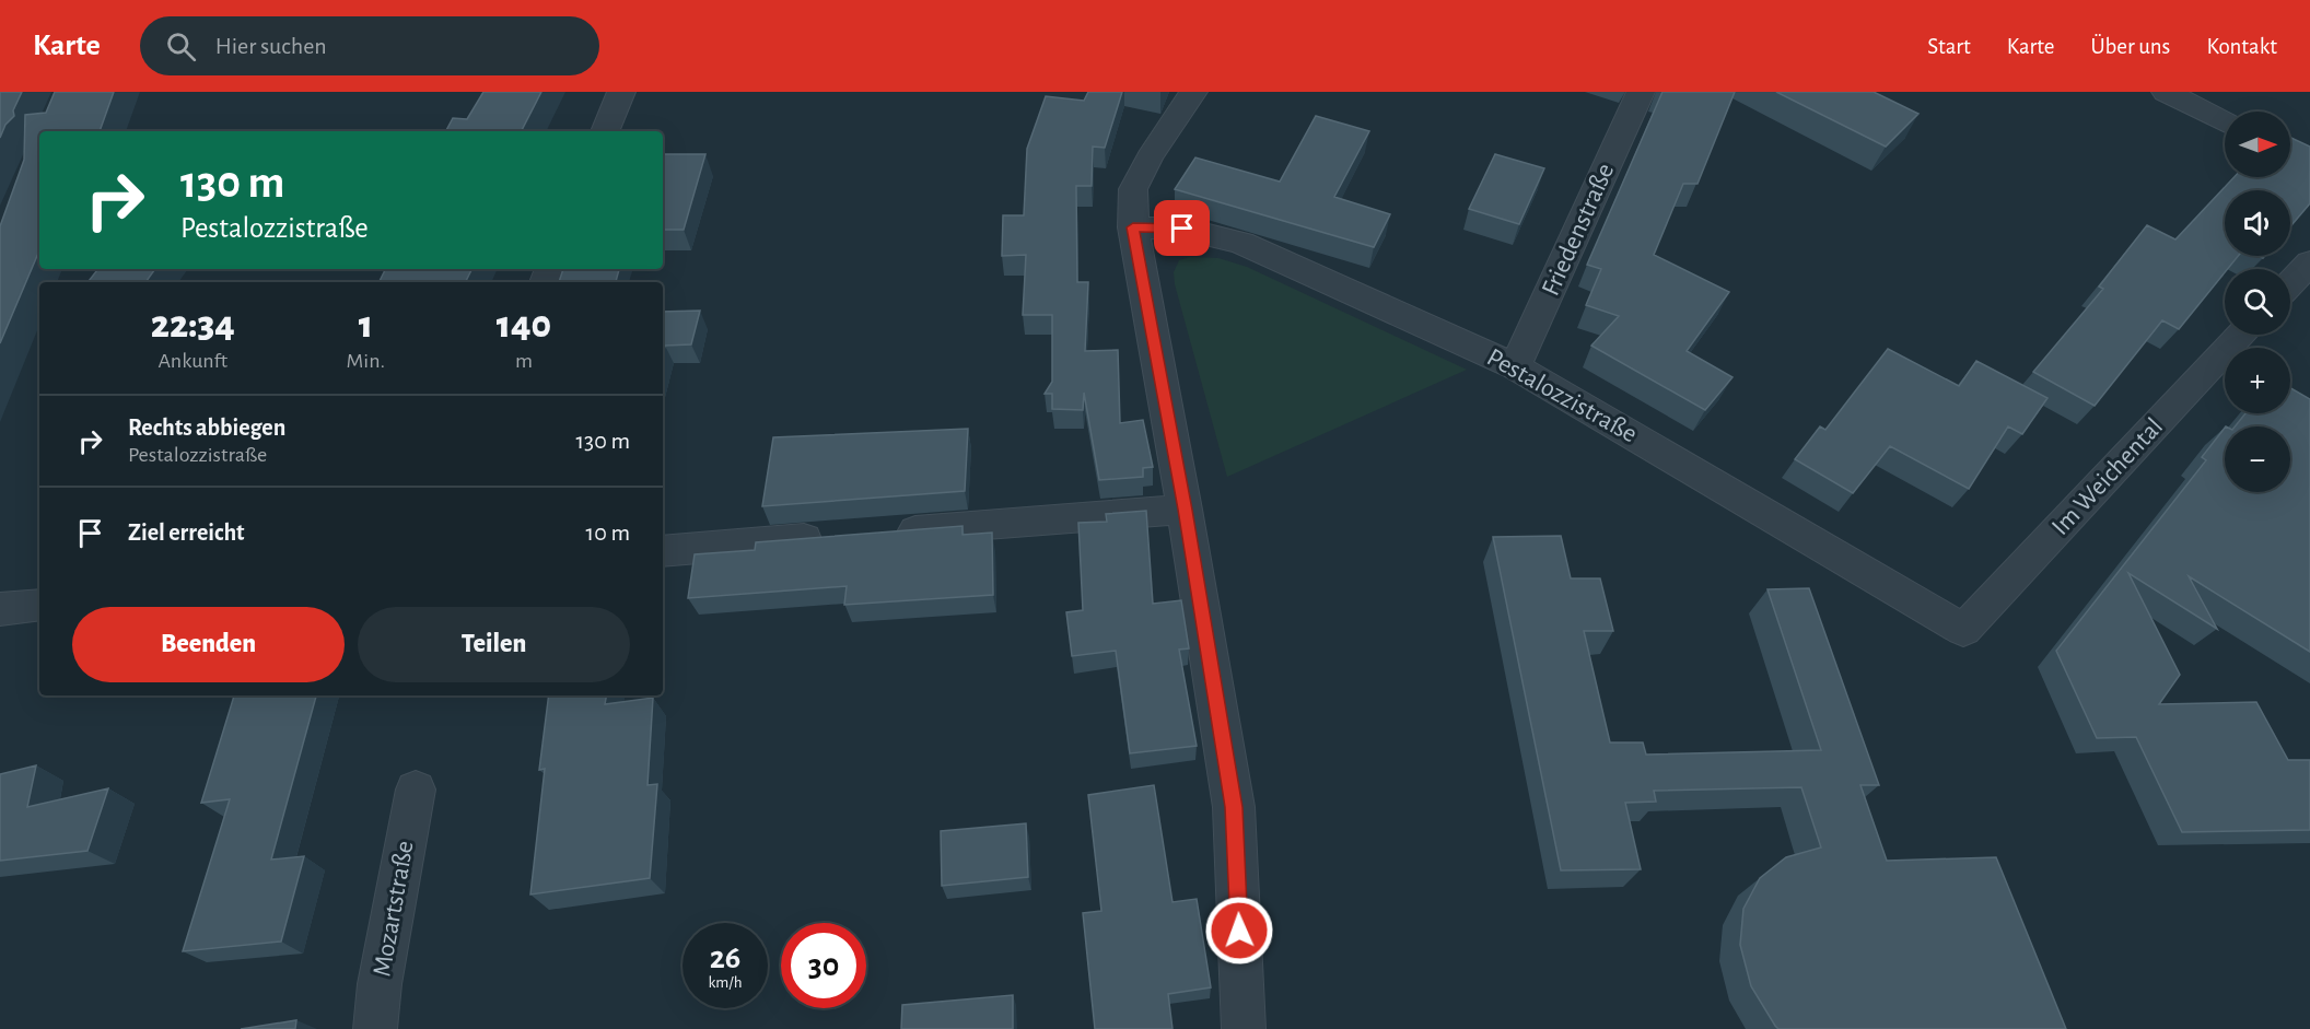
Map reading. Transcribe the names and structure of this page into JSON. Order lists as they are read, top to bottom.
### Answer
{
  "streets": {
    "street": [
      "Friedenstraße",
      "Pestalozzistraße",
      "Im Weichental",
      "Mozartstraße"
    ]
  },
  "crossings": [
    ["Friedenstraße", "Pestalozzistraße"],
    ["Pestalozzistraße", "Im Weichental"]
  ],
  "north": "right",
  "page": {
    "header": "Karte",
    "search": "Hier suchen",
    "nav": [
      "Start",
      "Karte",
      "Über uns",
      "Kontakt"
    ],
    "map_buttons": ["+", "−"],
    "turn": ["130 m", "Pestalozzistraße"],
    "eta": [
      "22:34",
      "Ankunft",
      "1",
      "Min.",
      "140",
      "m"
    ],
    "list": [
      {
        "name": "Rechts abbiegen",
        "note": "Pestalozzistraße",
        "value": "130 m"
      },
      {
        "name": "Ziel erreicht",
        "value": "10 m"
      }
    ],
    "buttons": ["Beenden", "Teilen"],
    "speed": "26 km/h",
    "limit": "30"
  }
}
